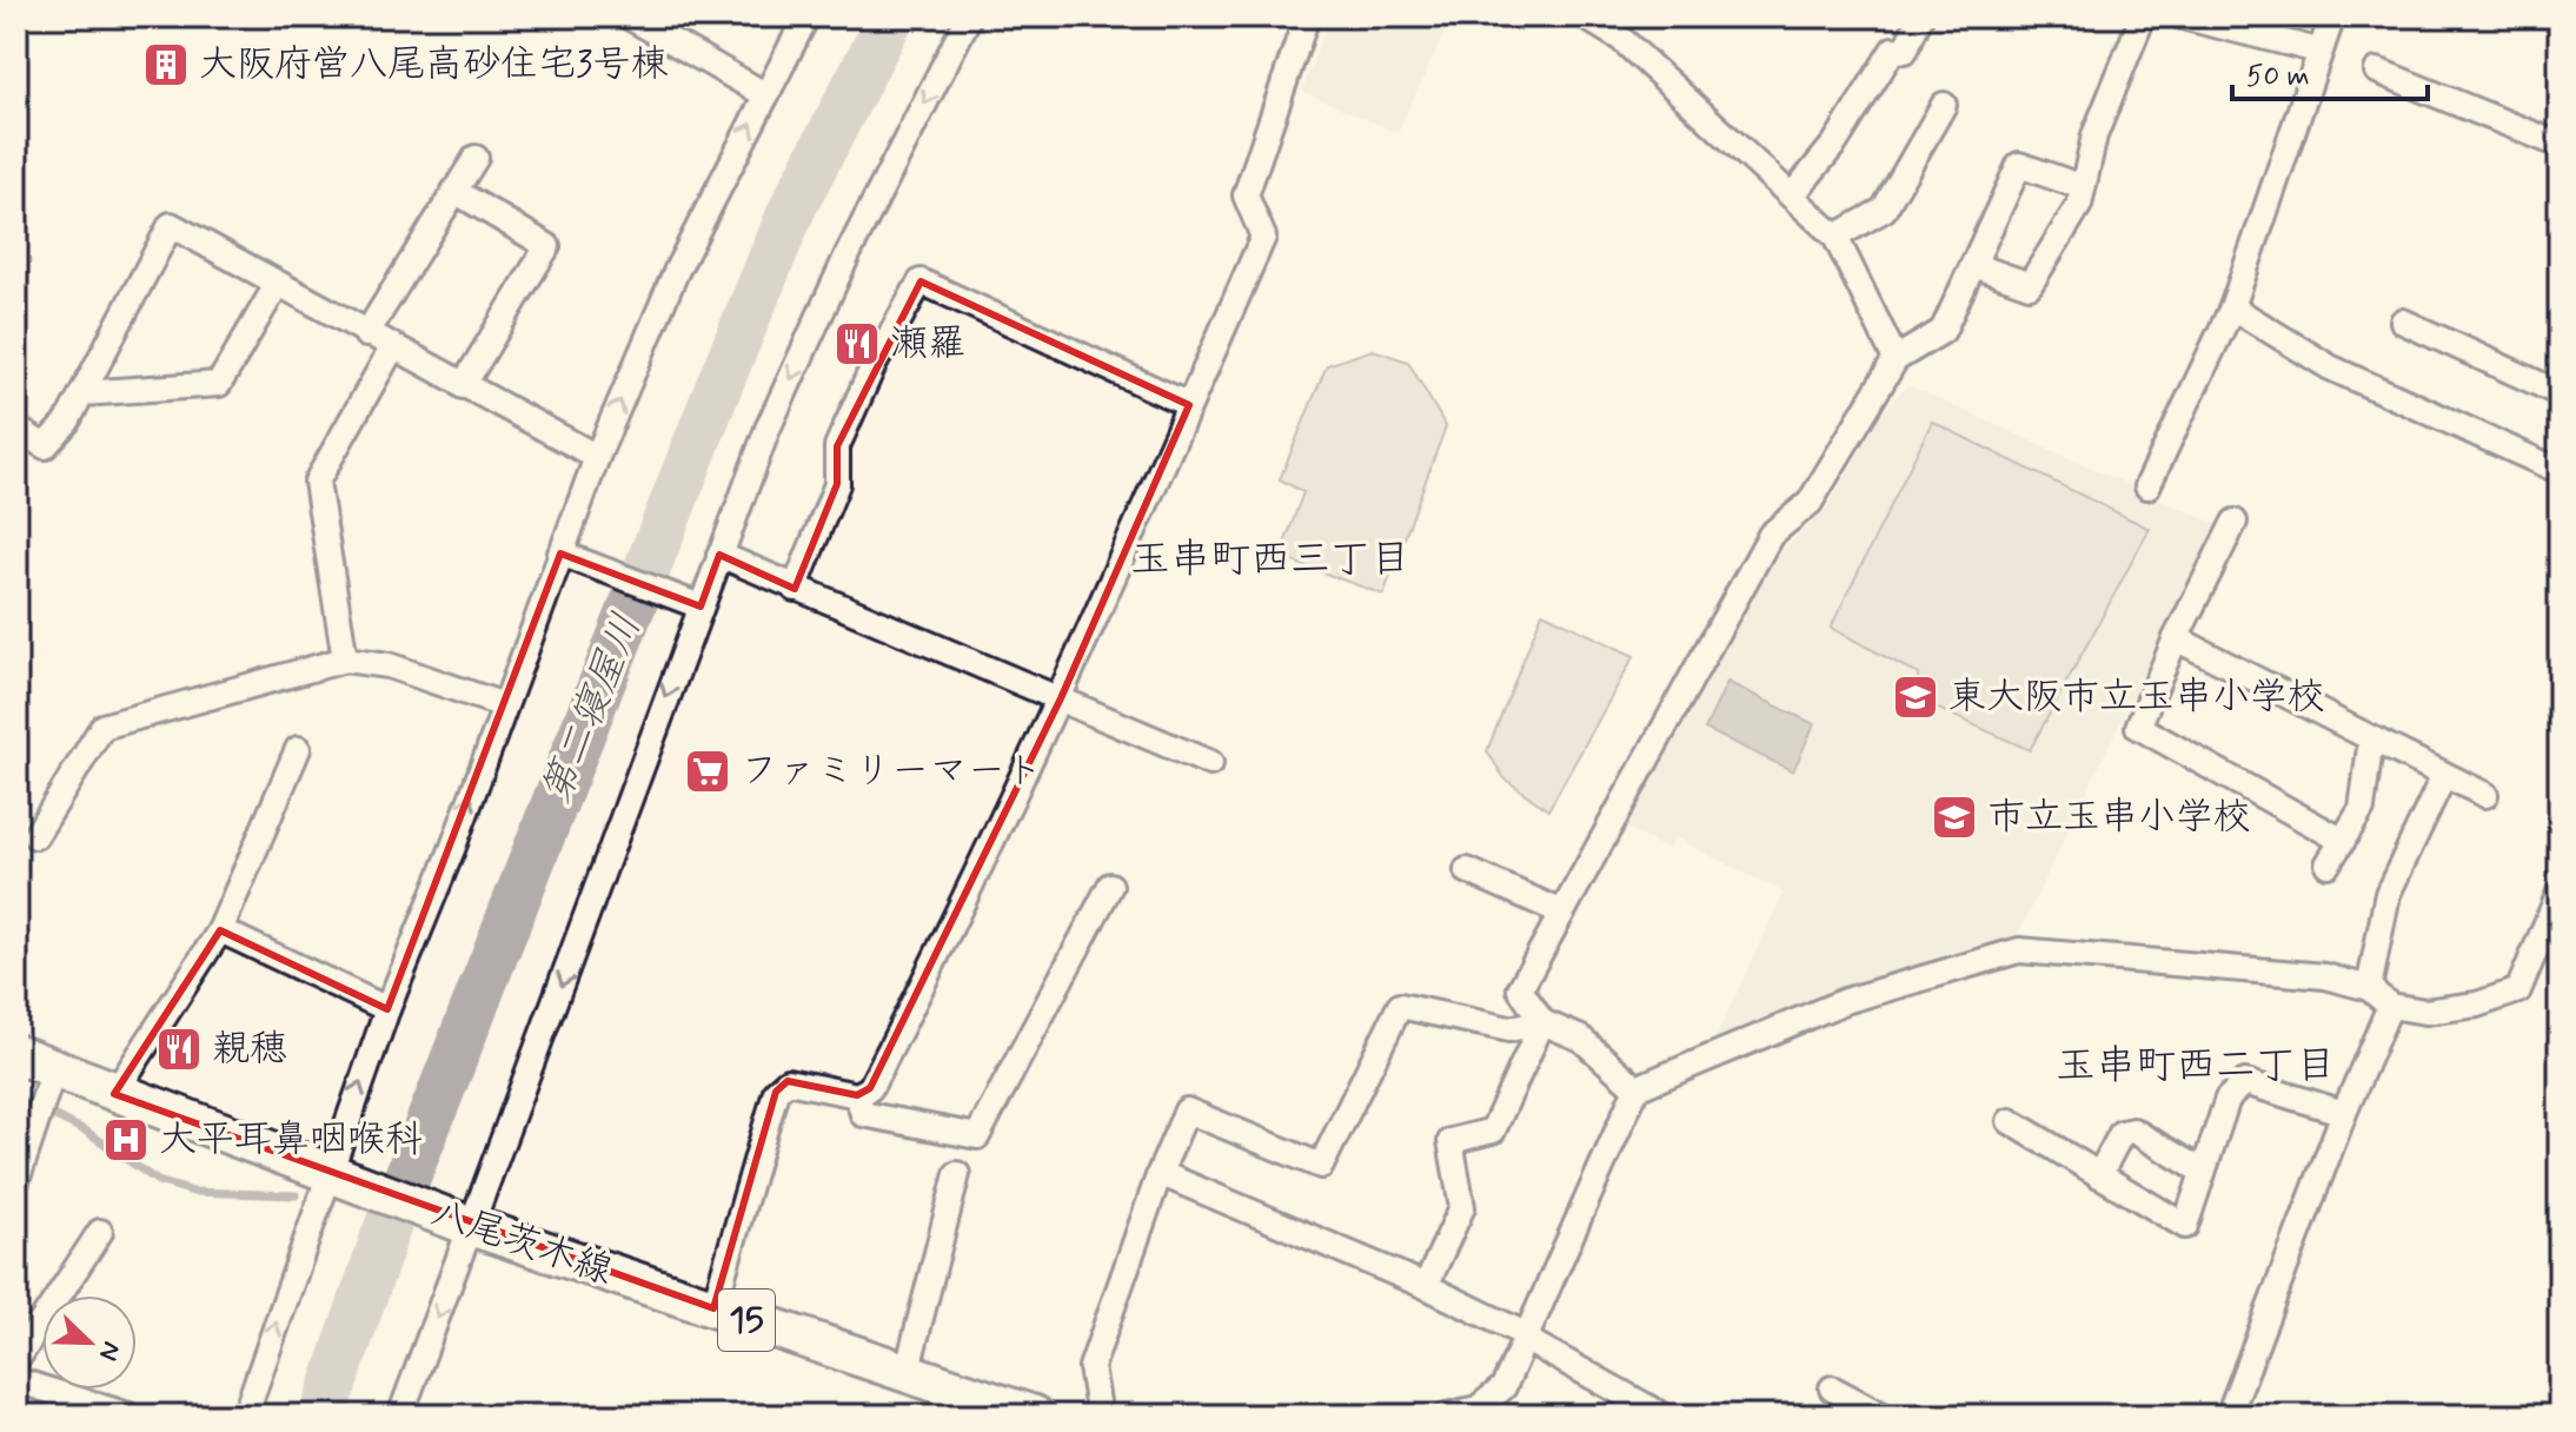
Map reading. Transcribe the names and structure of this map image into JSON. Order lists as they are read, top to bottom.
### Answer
{
  "streets": {
    "main road": ["八尾茨木線", "15"]
  },
  "districts": ["玉串町西三丁目", "玉串町西二丁目"],
  "water": ["第二寝屋川"],
  "places": {
    "building": ["大阪府営八尾高砂住宅3号棟"],
    "restaurant": ["瀬羅", "親穂"],
    "school or university": ["東大阪市立玉串小学校", "市立玉串小学校"],
    "supermarket": ["ファミリーマート"],
    "hospital": ["大平耳鼻咽喉科"]
  },
  "scale_bar": "50 m",
  "north": "bottom right"
}
